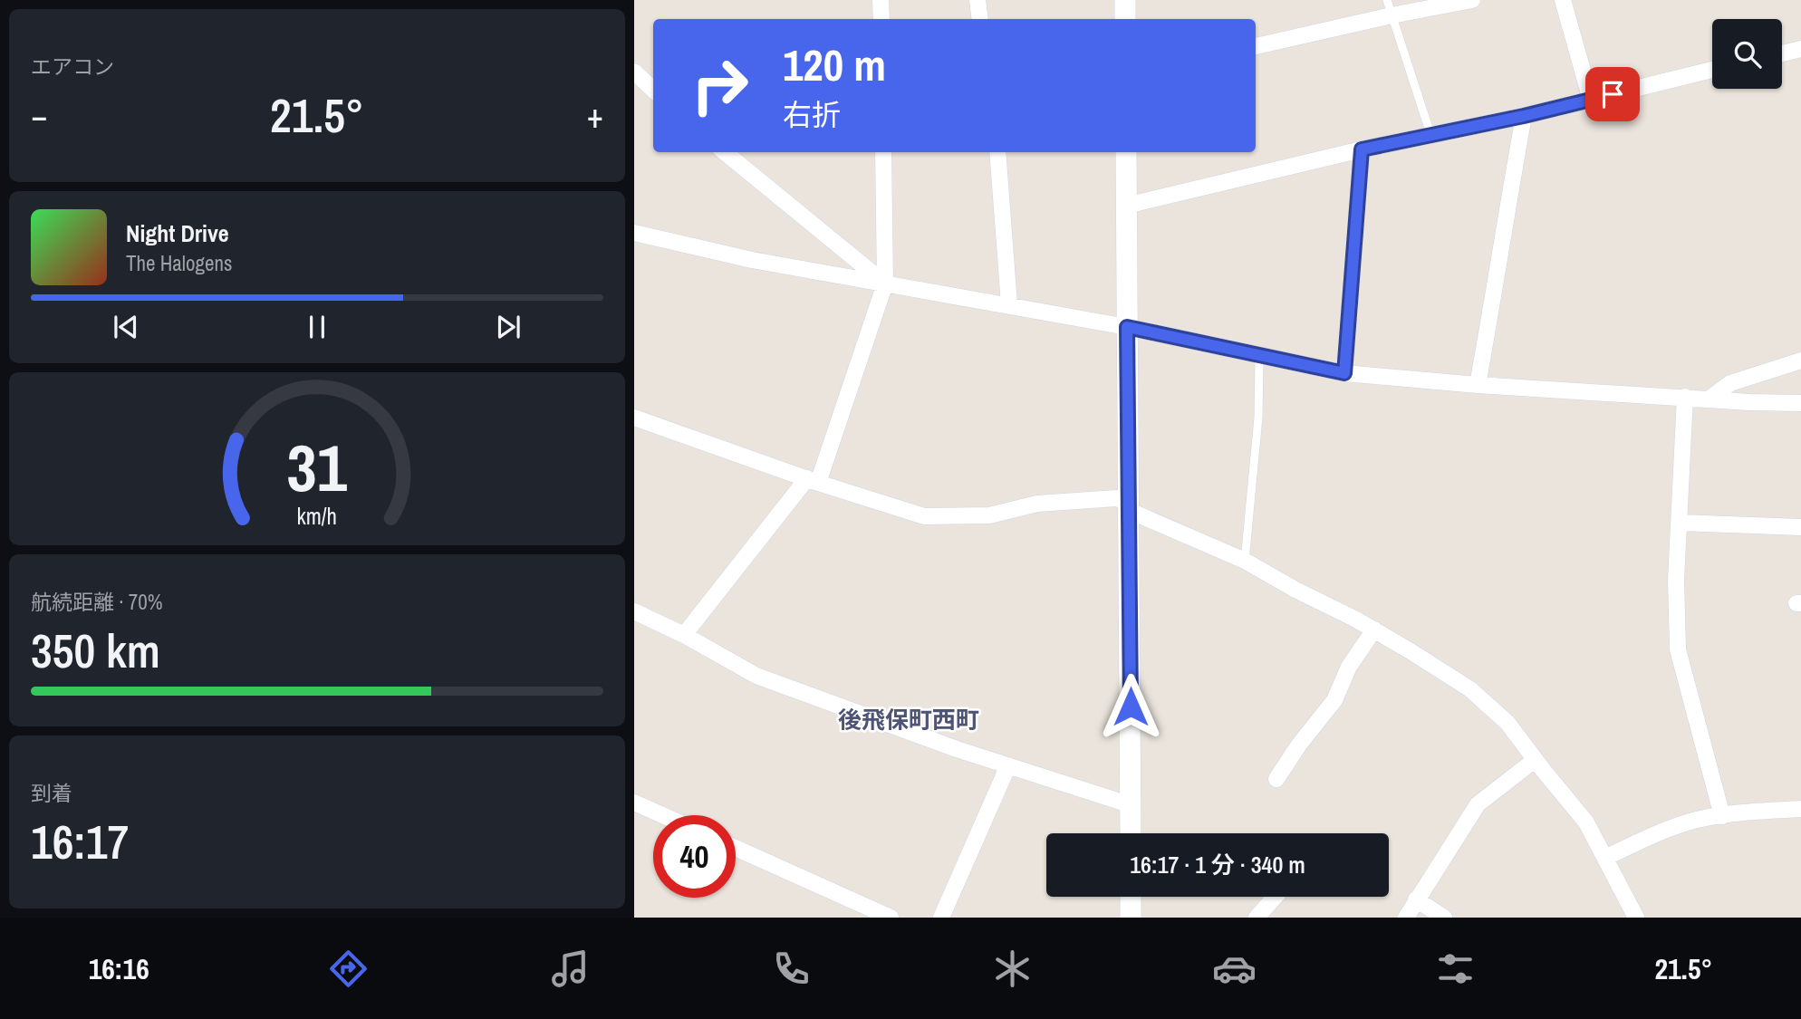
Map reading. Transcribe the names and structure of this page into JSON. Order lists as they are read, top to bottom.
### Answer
{
  "districts": ["後飛保町西町"],
  "page": {
    "tile": [
      "エアコン",
      ["航続距離 · 70%", "350 km"],
      ["到着", "16:17"]
    ],
    "turn": ["120 m", "右折"],
    "heat": ["−", "21.5°", "+"],
    "song": ["Night Drive", "The Halogens"],
    "limit": "40",
    "trip": "16:17 · 1 分 · 340 m",
    "tabs": ["16:16", "21.5°"],
    "gauge": ["31", "km/h"]
  }
}
